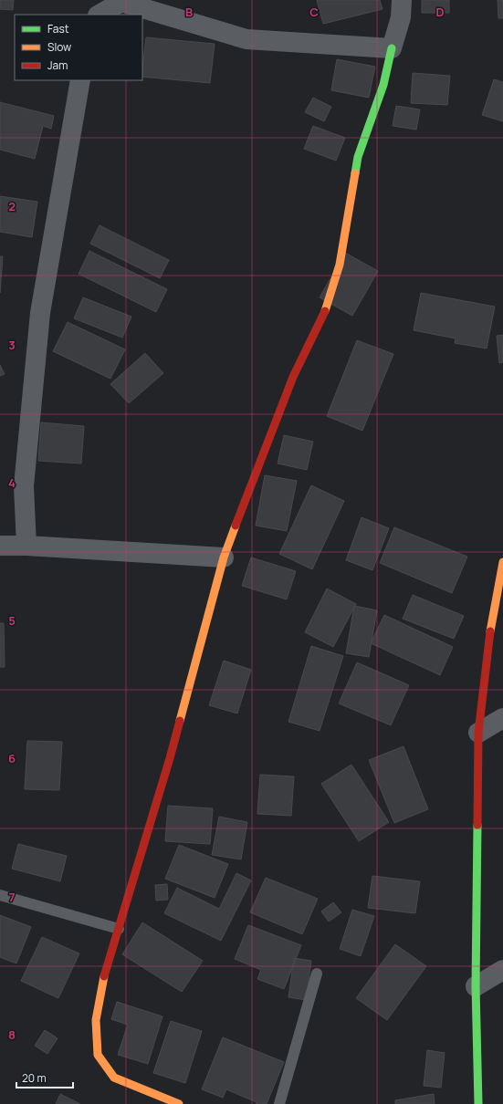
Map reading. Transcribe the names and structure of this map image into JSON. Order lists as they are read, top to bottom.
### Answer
{
  "legend": ["Fast", "Slow", "Jam"],
  "scale_bar": "20 m",
  "grid": {
    "columns": ["B", "C", "D"],
    "rows": [
      "2",
      "3",
      "4",
      "5",
      "6",
      "7",
      "8"
    ]
  }
}
